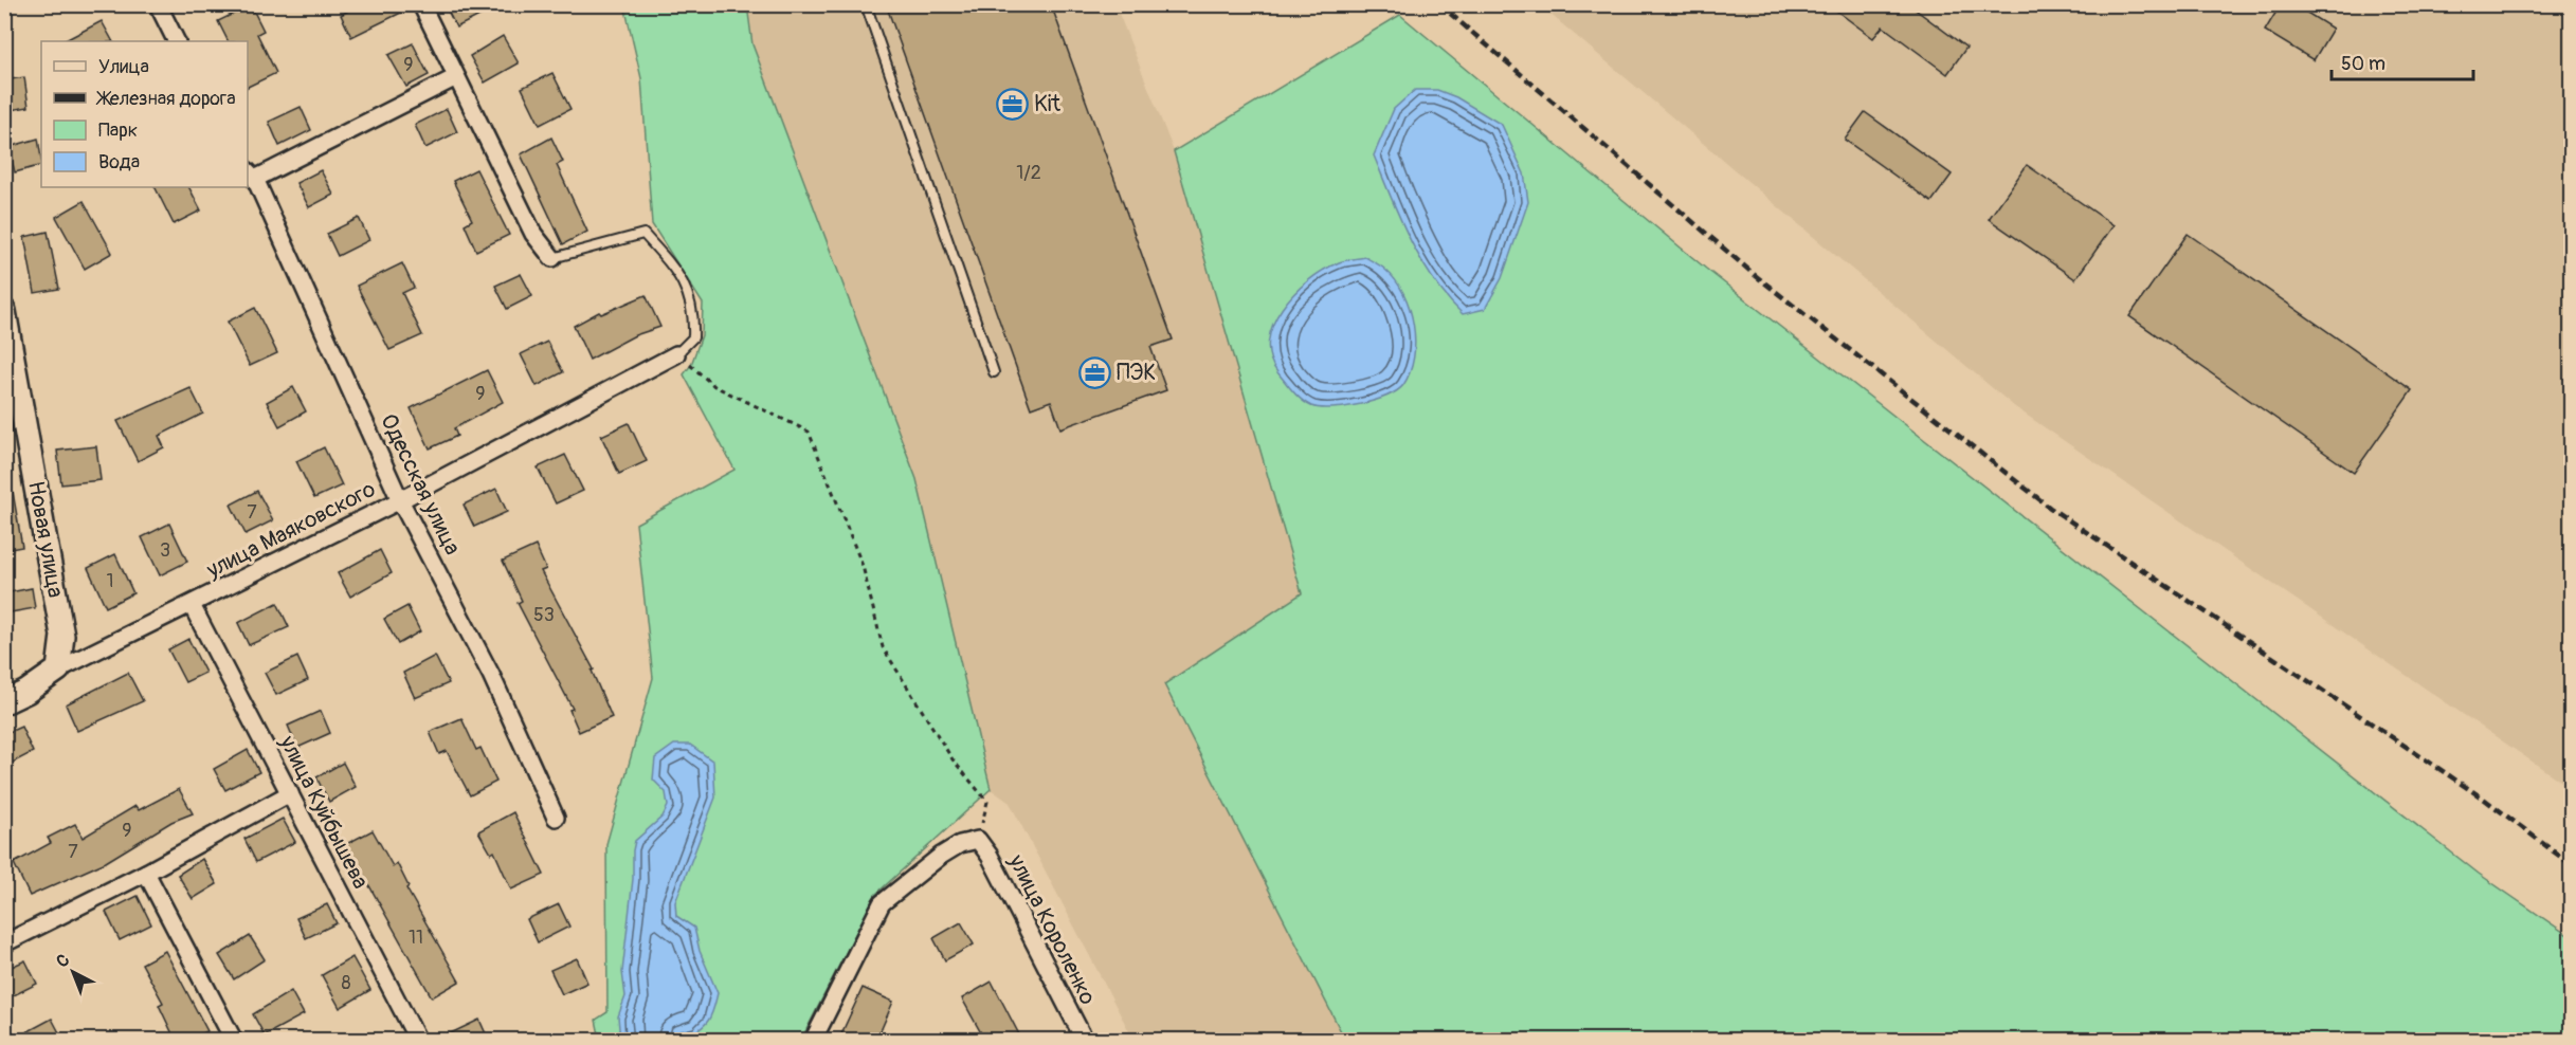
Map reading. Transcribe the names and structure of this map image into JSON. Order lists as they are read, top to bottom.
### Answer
{
  "streets": {
    "main road": ["Новая улица"],
    "street": [
      "Одесская улица",
      "улица Маяковского",
      "улица Куйбышева",
      "улица Короленко"
    ]
  },
  "crossings": [
    ["Одесская улица", "улица Маяковского"],
    ["улица Маяковского", "Новая улица"],
    ["улица Маяковского", "улица Куйбышева"]
  ],
  "places": {
    "office": ["Kit", "ПЭК"]
  },
  "house_numbers": [
    "9",
    "1/2",
    "9",
    "7",
    "3",
    "1",
    "53",
    "9",
    "7",
    "11",
    "8"
  ],
  "legend": [
    "Улица",
    "Железная дорога",
    "Парк",
    "Вода"
  ],
  "scale_bar": "50 m",
  "north": "top left"
}
